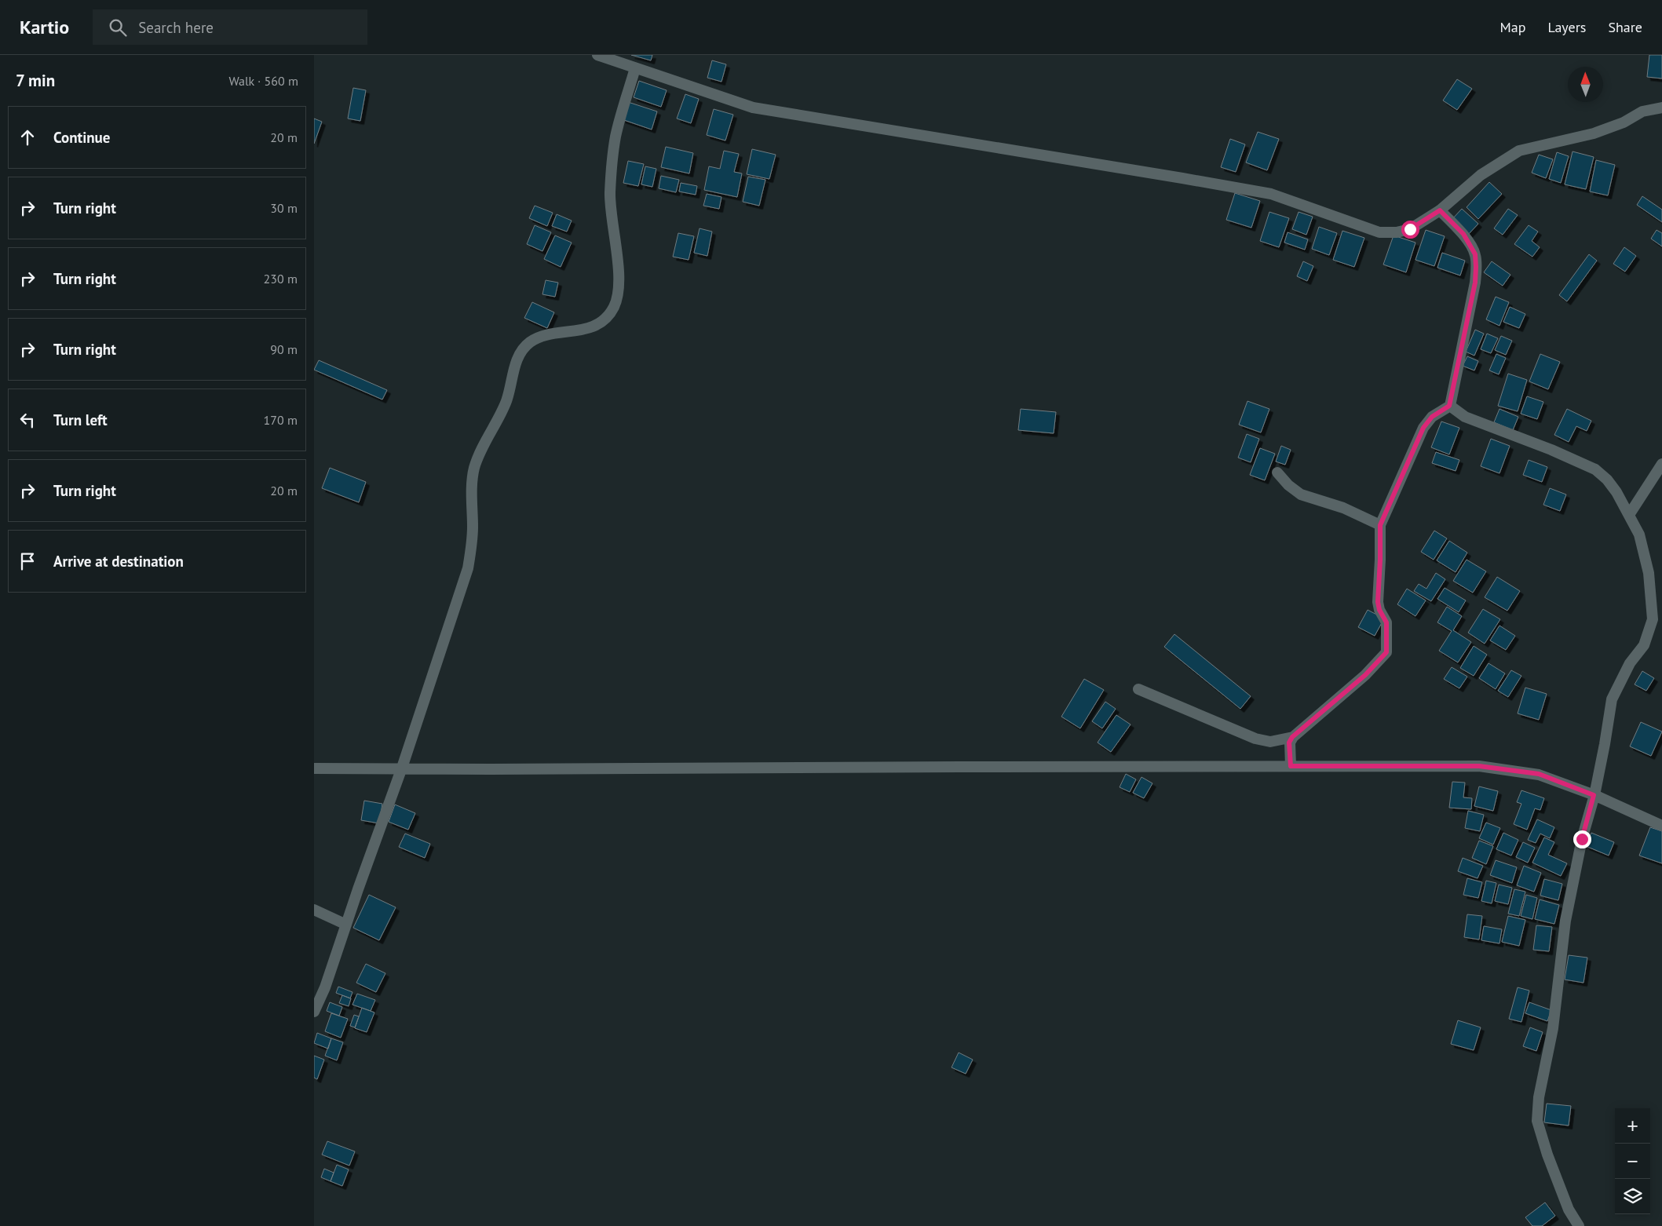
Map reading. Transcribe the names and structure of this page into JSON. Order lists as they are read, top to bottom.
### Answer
{
  "north": "top",
  "page": {
    "header": "Kartio",
    "search": "Search here",
    "nav": ["Map", "Layers", "Share"],
    "heading": ["7 min", "Walk · 560 m"],
    "list": [
      ["Continue", "20 m"],
      ["Turn right", "30 m"],
      ["Turn right", "230 m"],
      ["Turn right", "90 m"],
      ["Turn left", "170 m"],
      ["Turn right", "20 m"],
      "Arrive at destination"
    ],
    "map_buttons": ["+", "−"]
  }
}
